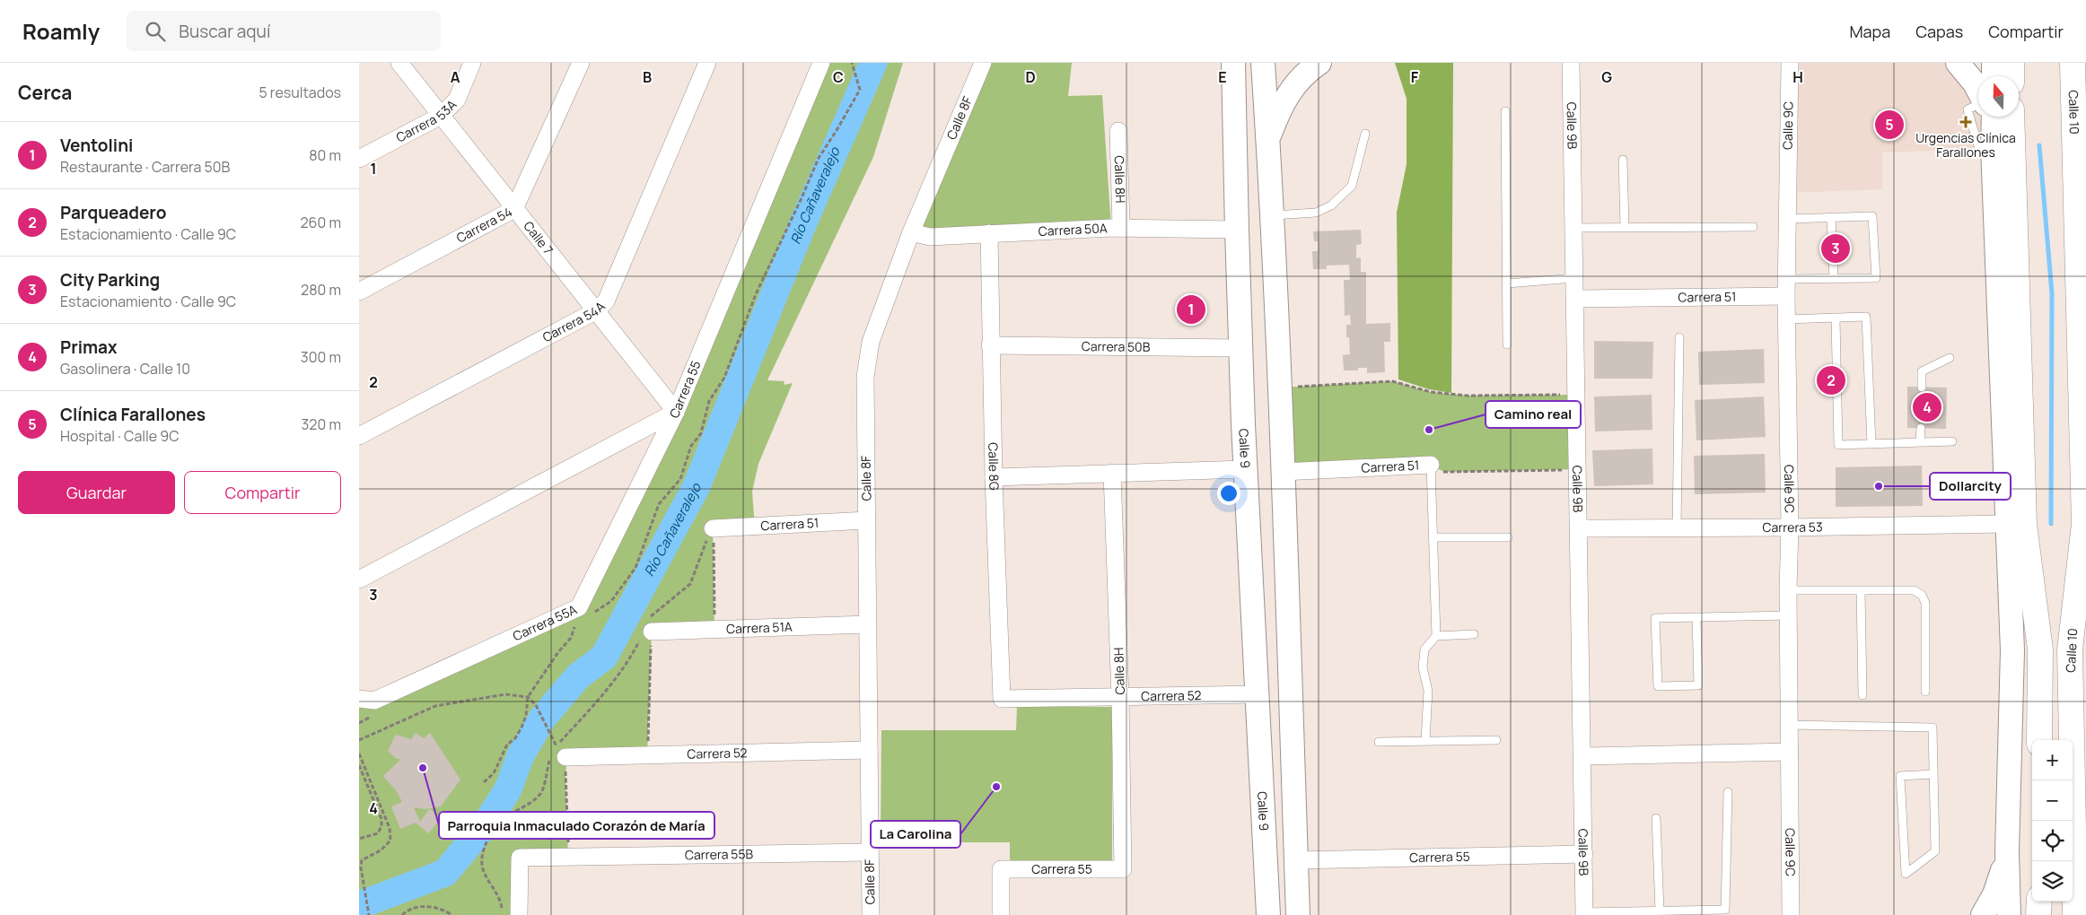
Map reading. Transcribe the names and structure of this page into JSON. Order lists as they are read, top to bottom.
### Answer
{
  "streets": {
    "main road": ["Calle 10", "Calle 9"],
    "street": [
      "Calle 8F",
      "Carrera 53A",
      "Calle 9B",
      "Calle 9C",
      "Calle 8H",
      "Carrera 54",
      "Carrera 50A",
      "Calle 7",
      "Carrera 51",
      "Carrera 54A",
      "Carrera 50B",
      "Carrera 55",
      "Calle 8G",
      "Carrera 53",
      "Carrera 55A",
      "Carrera 51A",
      "Carrera 52",
      "Carrera 55B"
    ]
  },
  "crossings": [
    ["Calle 8F", "Carrera 50A"],
    ["Calle 8F", "Carrera 51"],
    ["Calle 8F", "Carrera 51A"],
    ["Calle 8F", "Carrera 52"],
    ["Calle 8F", "Carrera 55B"],
    ["Carrera 53A", "Calle 7"],
    ["Calle 9B", "Carrera 51"],
    ["Calle 9B", "Carrera 55"],
    ["Calle 9B", "Carrera 53"],
    ["Calle 9C", "Carrera 51"],
    ["Calle 9C", "Carrera 53"],
    ["Calle 8H", "Carrera 50A"],
    ["Calle 8H", "Carrera 55"],
    ["Calle 8H", "Carrera 52"],
    ["Carrera 54", "Calle 7"],
    ["Carrera 50A", "Calle 9"],
    ["Carrera 50A", "Calle 8G"],
    ["Calle 7", "Carrera 54A"],
    ["Calle 7", "Carrera 55"],
    ["Calle 7", "Carrera 55A"],
    ["Carrera 50B", "Calle 9"],
    ["Carrera 50B", "Calle 8G"],
    ["Carrera 55", "Carrera 55A"],
    ["Calle 9", "Carrera 52"],
    ["Calle 8G", "Carrera 52"]
  ],
  "water": ["Río Cañaveralejo"],
  "places": {
    "health": ["Urgencias Clínica Farallones"],
    "other": [
      "Camino real",
      "Dollarcity",
      "Parroquia Inmaculado Corazón de María",
      "La Carolina"
    ]
  },
  "north": "top",
  "page": {
    "header": "Roamly",
    "search": "Buscar aquí",
    "nav": ["Mapa", "Capas", "Compartir"],
    "heading": ["Cerca", "5 resultados"],
    "pins": [
      "5",
      "3",
      "1",
      "2",
      "4"
    ],
    "list": [
      {
        "mark": "1",
        "name": "Ventolini",
        "note": "Restaurante · Carrera 50B",
        "value": "80 m"
      },
      {
        "mark": "2",
        "name": "Parqueadero",
        "note": "Estacionamiento · Calle 9C",
        "value": "260 m"
      },
      {
        "mark": "3",
        "name": "City Parking",
        "note": "Estacionamiento · Calle 9C",
        "value": "280 m"
      },
      {
        "mark": "4",
        "name": "Primax",
        "note": "Gasolinera · Calle 10",
        "value": "300 m"
      },
      {
        "mark": "5",
        "name": "Clínica Farallones",
        "note": "Hospital · Calle 9C",
        "value": "320 m"
      }
    ],
    "buttons": ["Guardar", "Compartir"],
    "map_buttons": ["+", "−"]
  },
  "grid": {
    "columns": [
      "A",
      "B",
      "C",
      "D",
      "E",
      "F",
      "G",
      "H"
    ],
    "rows": [
      "1",
      "2",
      "3",
      "4"
    ]
  }
}
